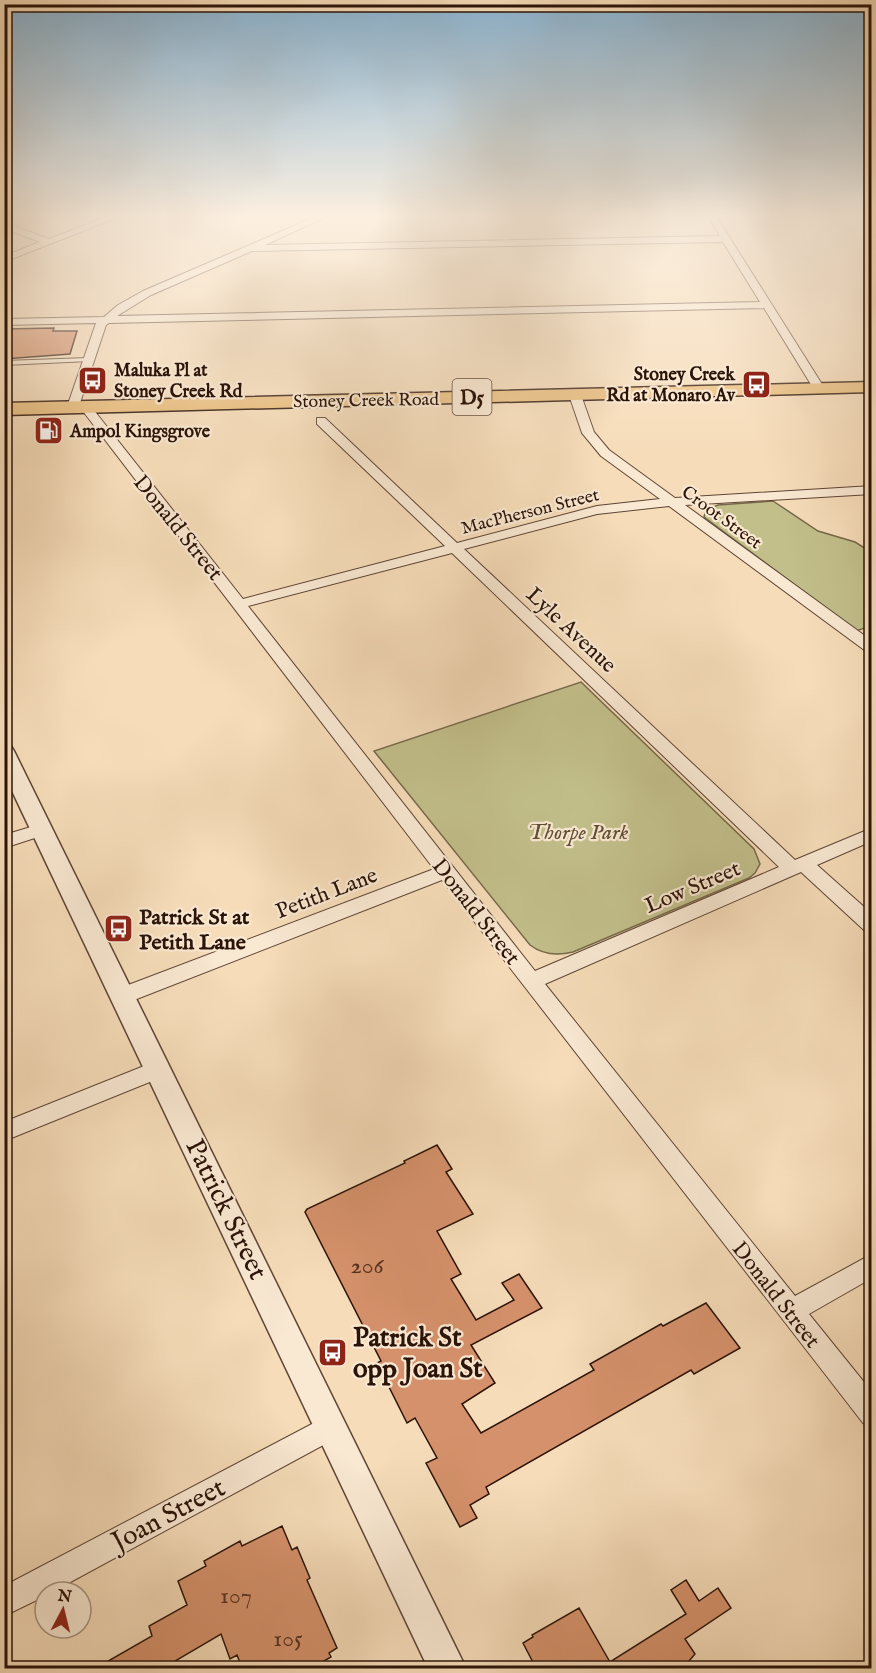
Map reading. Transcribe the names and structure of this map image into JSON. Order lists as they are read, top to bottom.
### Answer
{
  "streets": {
    "main road": ["D5", "Stoney Creek Road"],
    "street": [
      "MacPherson Street",
      "Croot Street",
      "Donald Street",
      "Lyle Avenue",
      "Low Street",
      "Petith Lane",
      "Patrick Street",
      "Joan Street"
    ]
  },
  "crossings": [
    ["Stoney Creek Road", "Croot Street"],
    ["Stoney Creek Road", "Donald Street"],
    ["MacPherson Street", "Croot Street"],
    ["MacPherson Street", "Donald Street"],
    ["MacPherson Street", "Lyle Avenue"],
    ["Donald Street", "Low Street"],
    ["Donald Street", "Petith Lane"],
    ["Lyle Avenue", "Low Street"],
    ["Petith Lane", "Patrick Street"],
    ["Patrick Street", "Joan Street"]
  ],
  "parks": ["Thorpe Park"],
  "places": {
    "bus stop": [
      "Maluka Pl at Stoney Creek Rd",
      "Stoney Creek Rd at Monaro Av",
      "Patrick St at Petith Lane",
      "Patrick St opp Joan St"
    ],
    "fuel station": ["Ampol Kingsgrove"]
  },
  "house_numbers": ["206", "107", "105"],
  "north": "top"
}
